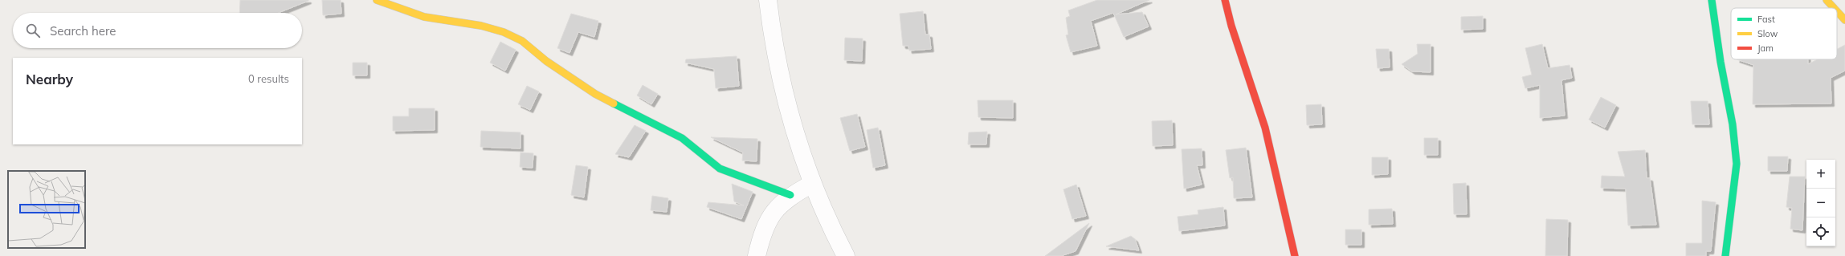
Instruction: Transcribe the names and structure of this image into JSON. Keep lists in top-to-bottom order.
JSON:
{
  "legend": ["Fast", "Slow", "Jam"],
  "page": {
    "search": "Search here",
    "heading": ["Nearby", "0 results"],
    "map_buttons": ["+", "−"]
  }
}
